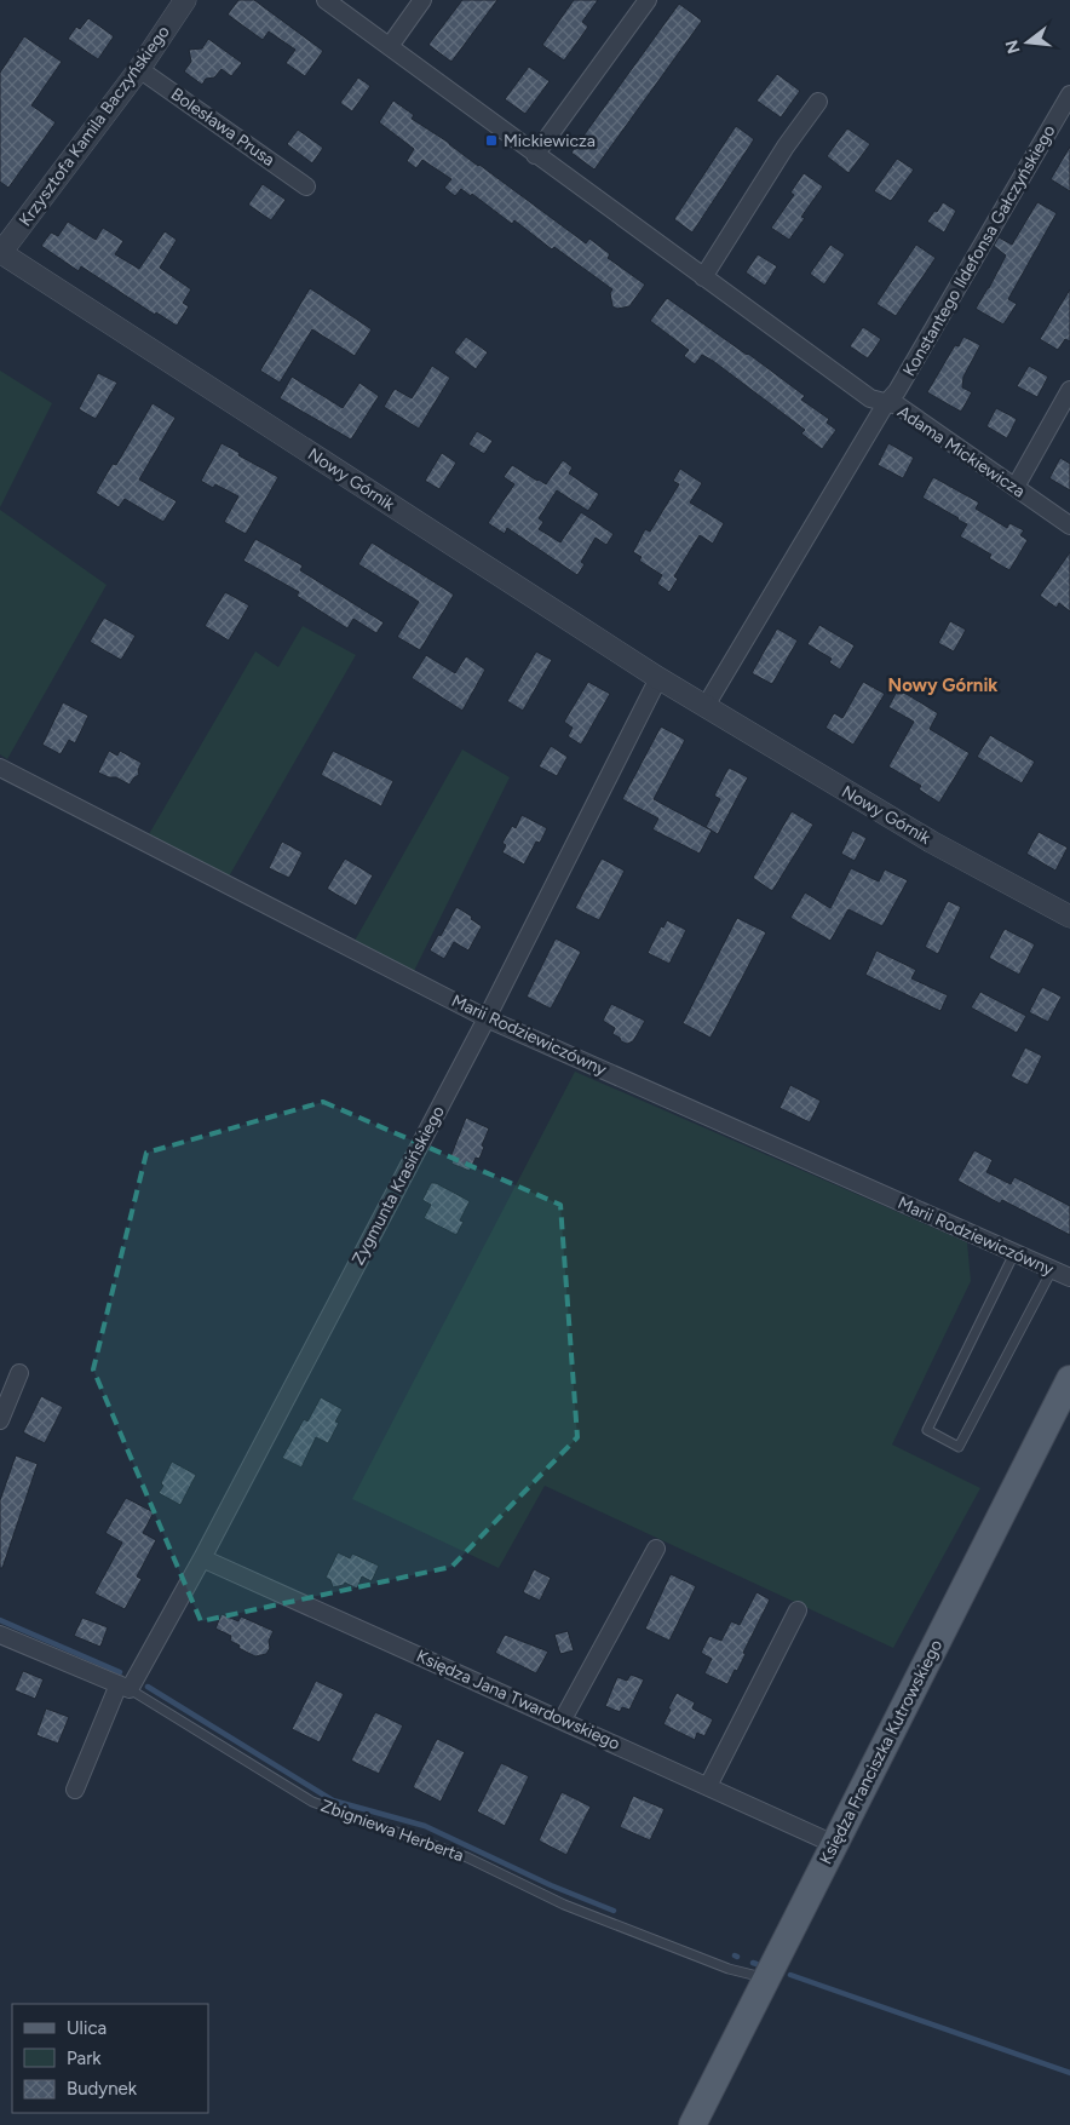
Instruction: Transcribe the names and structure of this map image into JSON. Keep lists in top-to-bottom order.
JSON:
{
  "streets": {
    "main road": ["Księdza Franciszka Kutrowskiego"],
    "street": [
      "Krzysztofa Kamila Baczyńskiego",
      "Bolesława Prusa",
      "Konstantego Ildefonsa Gałczyńskiego",
      "Adama Mickiewicza",
      "Nowy Górnik",
      "Marii Rodziewiczówny",
      "Zygmunta Krasińskiego",
      "Księdza Jana Twardowskiego",
      "Zbigniewa Herberta"
    ]
  },
  "crossings": [
    ["Krzysztofa Kamila Baczyńskiego", "Bolesława Prusa"],
    ["Krzysztofa Kamila Baczyńskiego", "Nowy Górnik"],
    ["Konstantego Ildefonsa Gałczyńskiego", "Adama Mickiewicza"],
    ["Nowy Górnik", "Zygmunta Krasińskiego"],
    ["Marii Rodziewiczówny", "Zygmunta Krasińskiego"],
    ["Zygmunta Krasińskiego", "Księdza Jana Twardowskiego"],
    ["Zygmunta Krasińskiego", "Zbigniewa Herberta"],
    ["Księdza Jana Twardowskiego", "Księdza Franciszka Kutrowskiego"],
    ["Księdza Franciszka Kutrowskiego", "Zbigniewa Herberta"]
  ],
  "districts": ["Nowy Górnik"],
  "places": {
    "transit": ["Mickiewicza"]
  },
  "legend": ["Ulica", "Park", "Budynek"],
  "north": "left"
}
